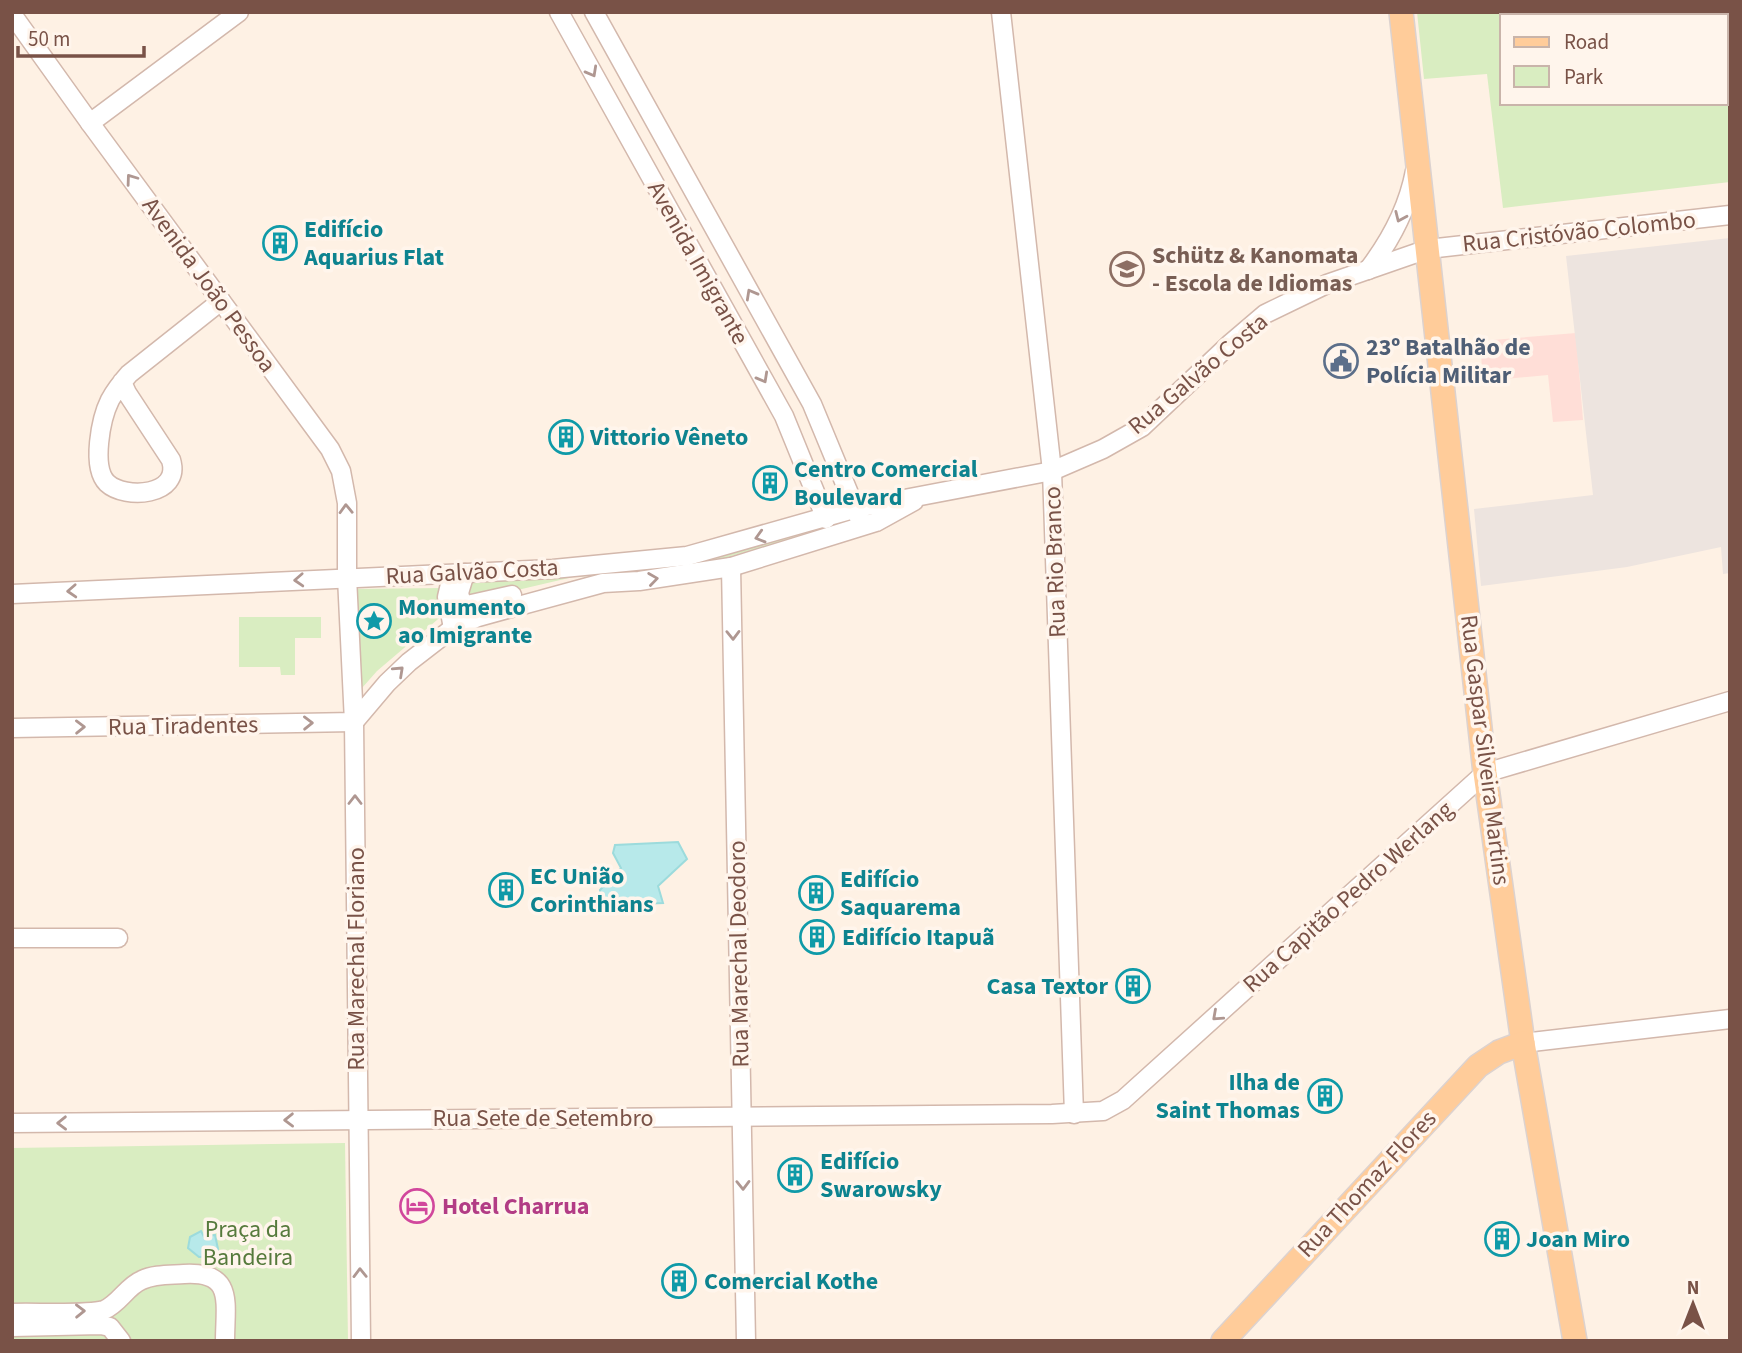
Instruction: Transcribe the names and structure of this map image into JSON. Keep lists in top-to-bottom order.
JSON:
{
  "streets": {
    "main road": ["Rua Gaspar Silveira Martins", "Rua Thomaz Flores"],
    "street": [
      "Rua Cristóvão Colombo",
      "Avenida Imigrante",
      "Avenida João Pessoa",
      "Rua Galvão Costa",
      "Rua Rio Branco",
      "Rua Tiradentes",
      "Rua Capitão Pedro Werlang",
      "Rua Marechal Deodoro",
      "Rua Marechal Floriano",
      "Rua Sete de Setembro"
    ]
  },
  "crossings": [
    ["Rua Cristóvão Colombo", "Rua Galvão Costa"],
    ["Rua Cristóvão Colombo", "Rua Gaspar Silveira Martins"],
    ["Avenida Imigrante", "Rua Galvão Costa"],
    ["Avenida João Pessoa", "Rua Galvão Costa"],
    ["Avenida João Pessoa", "Rua Marechal Floriano"],
    ["Rua Galvão Costa", "Rua Rio Branco"],
    ["Rua Galvão Costa", "Rua Tiradentes"],
    ["Rua Galvão Costa", "Rua Gaspar Silveira Martins"],
    ["Rua Galvão Costa", "Rua Marechal Deodoro"],
    ["Rua Galvão Costa", "Rua Marechal Floriano"],
    ["Rua Rio Branco", "Rua Capitão Pedro Werlang"],
    ["Rua Rio Branco", "Rua Sete de Setembro"],
    ["Rua Tiradentes", "Rua Marechal Floriano"],
    ["Rua Gaspar Silveira Martins", "Rua Capitão Pedro Werlang"],
    ["Rua Gaspar Silveira Martins", "Rua Thomaz Flores"],
    ["Rua Capitão Pedro Werlang", "Rua Sete de Setembro"],
    ["Rua Marechal Deodoro", "Rua Sete de Setembro"],
    ["Rua Marechal Floriano", "Rua Sete de Setembro"]
  ],
  "one_way": [
    "Avenida João Pessoa",
    "Rua Tiradentes",
    "Rua Capitão Pedro Werlang",
    "Rua Marechal Deodoro",
    "Rua Marechal Floriano"
  ],
  "parks": ["Praça da Bandeira"],
  "places": {
    "building": [
      "Edifício Aquarius Flat",
      "Vittorio Vêneto",
      "Centro Comercial Boulevard",
      "EC União Corinthians",
      "Edifício Saquarema",
      "Edifício Itapuã",
      "Casa Textor",
      "Ilha de Saint Thomas",
      "Edifício Swarowsky",
      "Joan Miro",
      "Comercial Kothe"
    ],
    "school or university": ["Schütz & Kanomata - Escola de Idiomas"],
    "public building": ["23º Batalhão de Polícia Militar"],
    "place": ["Monumento ao Imigrante"],
    "hotel": ["Hotel Charrua"]
  },
  "legend": ["Road", "Park"],
  "scale_bar": "50 m",
  "north": "top"
}
